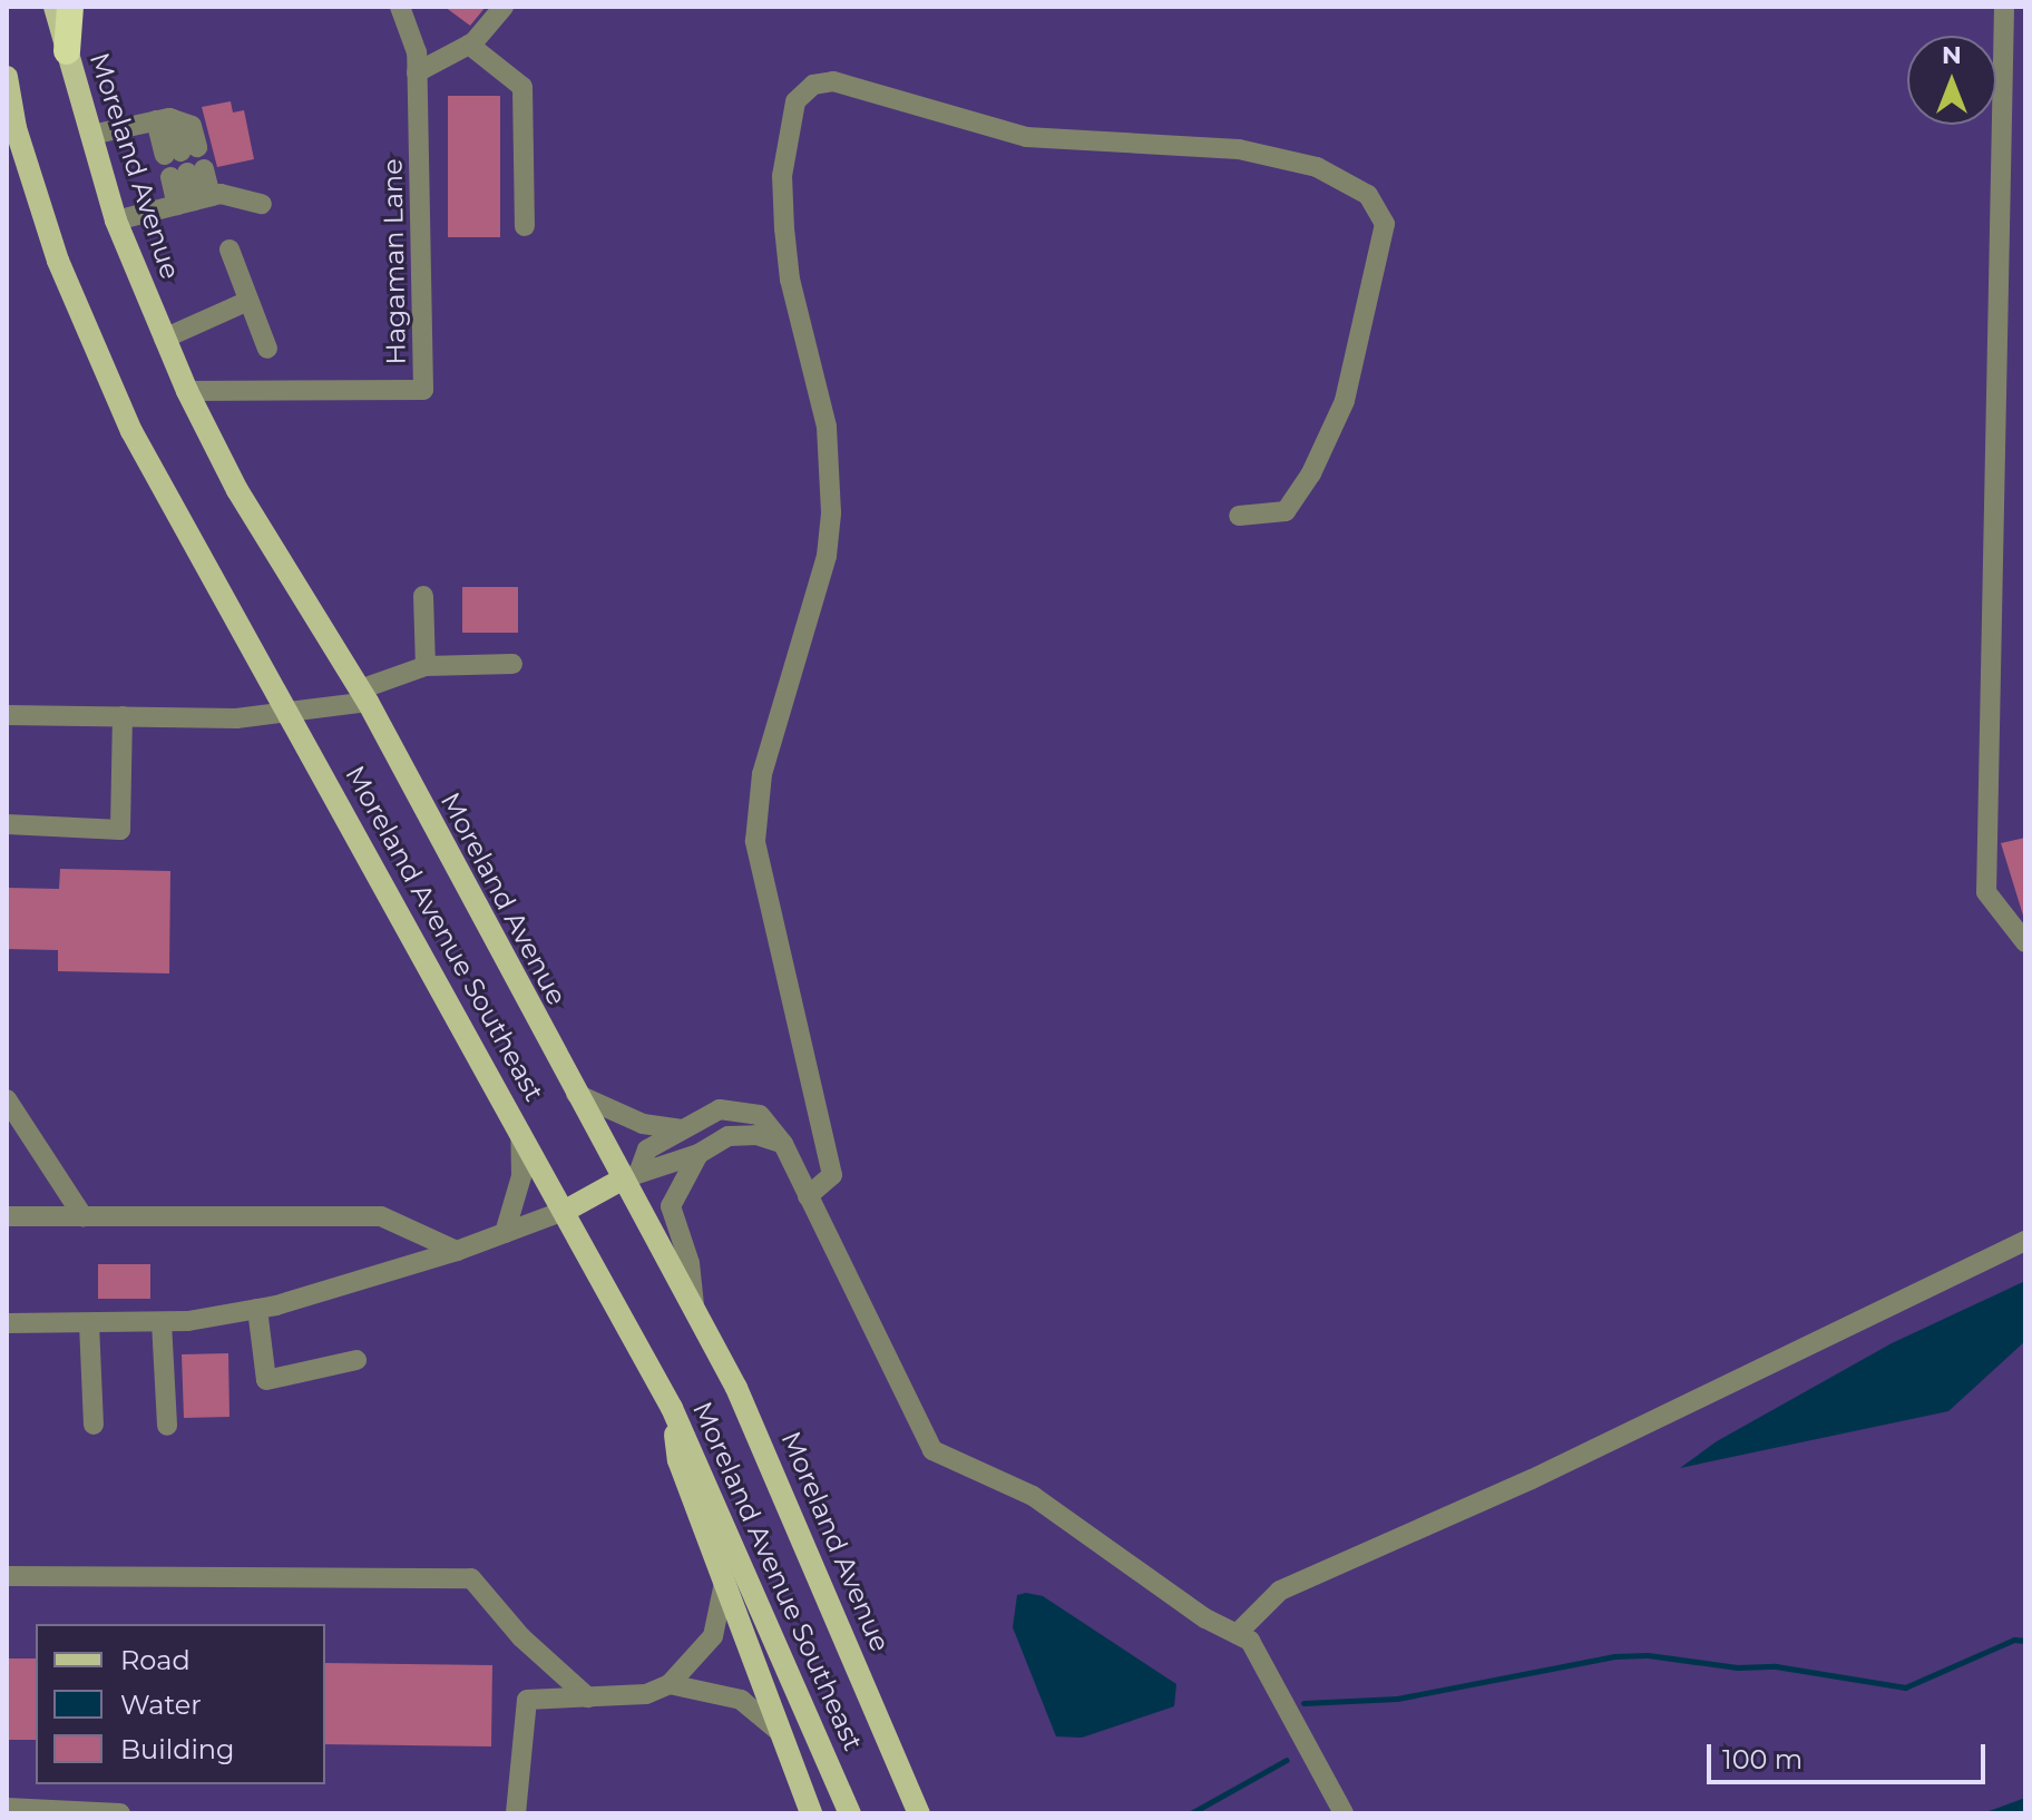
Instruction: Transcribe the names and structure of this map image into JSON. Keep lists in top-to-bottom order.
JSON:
{
  "streets": {
    "main road": ["Moreland Avenue", "Moreland Avenue Southeast"],
    "street": ["Hagaman Lane"]
  },
  "crossings": [
    ["Moreland Avenue", "Hagaman Lane"]
  ],
  "legend": ["Road", "Water", "Building"],
  "scale_bar": "100 m",
  "north": "top"
}
